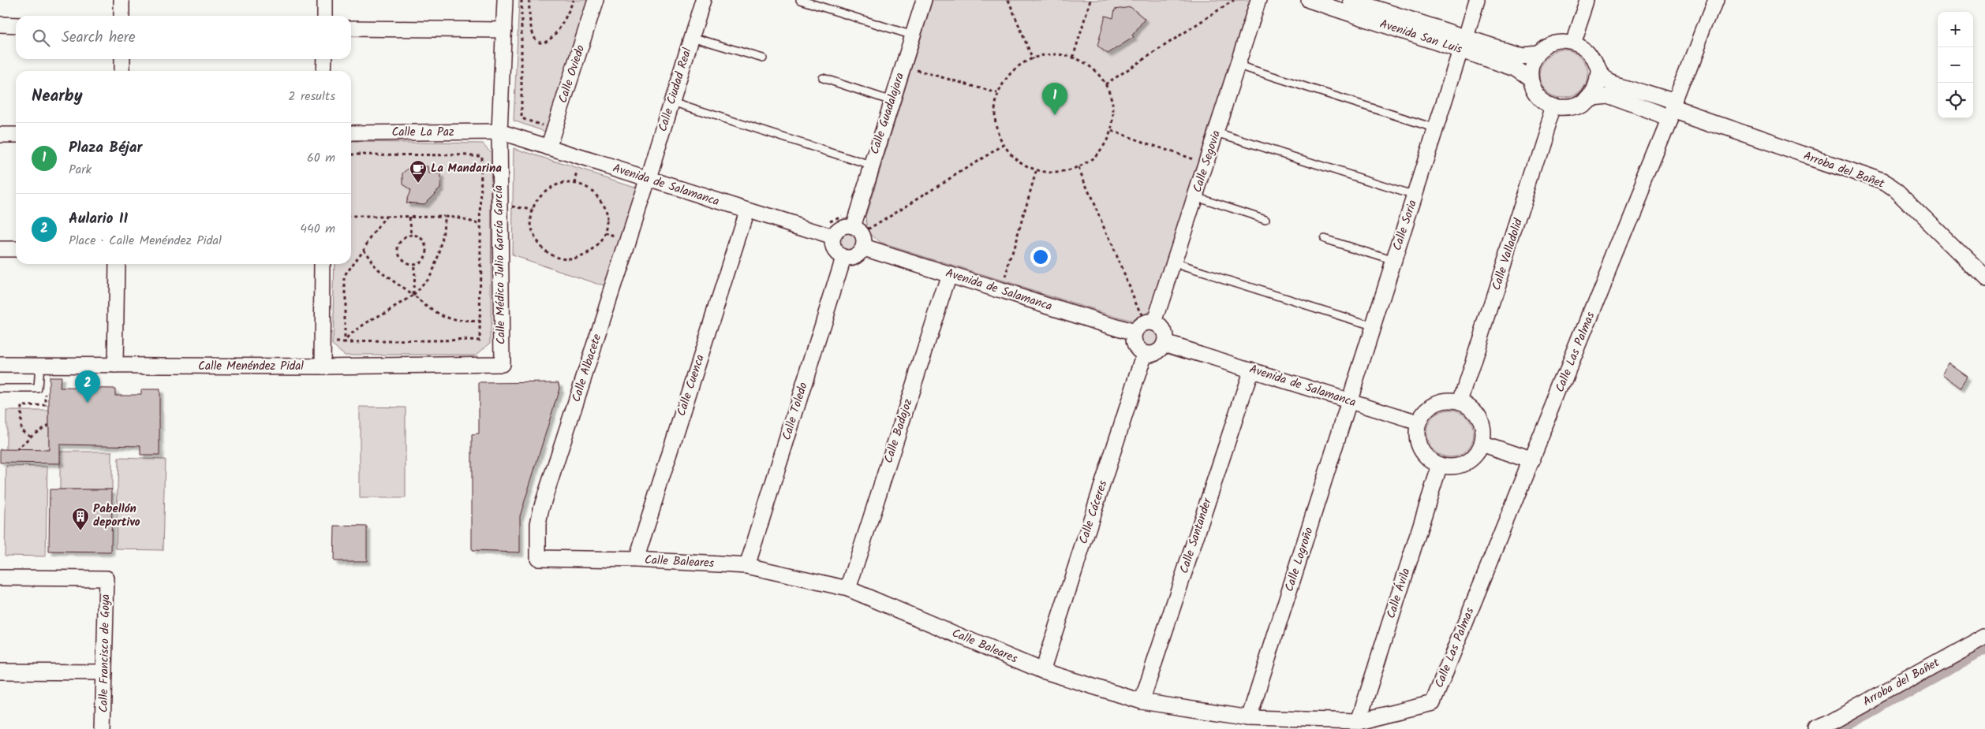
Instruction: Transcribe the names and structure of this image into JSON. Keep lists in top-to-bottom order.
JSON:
{
  "streets": {
    "street": [
      "Avenida San Luis",
      "Calle Oviedo",
      "Calle Ciudad Real",
      "Calle Guadalajara",
      "Calle La Paz",
      "Calle Segovia",
      "Arroba del Bañet",
      "Avenida de Salamanca",
      "Calle Soria",
      "Calle Valladolid",
      "Calle Médico Julio García García",
      "Calle Las Palmas",
      "Calle Menéndez Pidal",
      "Calle Albacete",
      "Calle Cuenca",
      "Calle Toledo",
      "Calle Badajoz",
      "Calle Cáceres",
      "Calle Santander",
      "Calle Logroño",
      "Calle Baleares",
      "Calle Ávila",
      "Calle Francisco de Goya"
    ]
  },
  "crossings": [
    ["Avenida San Luis", "Calle Soria"],
    ["Avenida San Luis", "Calle Valladolid"],
    ["Calle Oviedo", "Avenida de Salamanca"],
    ["Calle Ciudad Real", "Avenida de Salamanca"],
    ["Calle Ciudad Real", "Calle Albacete"],
    ["Calle Guadalajara", "Avenida de Salamanca"],
    ["Calle Guadalajara", "Calle Toledo"],
    ["Calle La Paz", "Avenida de Salamanca"],
    ["Calle La Paz", "Calle Médico Julio García García"],
    ["Calle Segovia", "Avenida de Salamanca"],
    ["Calle Segovia", "Calle Cáceres"],
    ["Arroba del Bañet", "Calle Las Palmas"],
    ["Avenida de Salamanca", "Calle Soria"],
    ["Avenida de Salamanca", "Calle Valladolid"],
    ["Avenida de Salamanca", "Calle Médico Julio García García"],
    ["Avenida de Salamanca", "Calle Albacete"],
    ["Avenida de Salamanca", "Calle Cuenca"],
    ["Avenida de Salamanca", "Calle Toledo"],
    ["Avenida de Salamanca", "Calle Badajoz"],
    ["Avenida de Salamanca", "Calle Cáceres"],
    ["Avenida de Salamanca", "Calle Santander"],
    ["Avenida de Salamanca", "Calle Logroño"],
    ["Avenida de Salamanca", "Calle Ávila"],
    ["Calle Soria", "Calle Logroño"],
    ["Calle Valladolid", "Calle Ávila"],
    ["Calle Médico Julio García García", "Calle Menéndez Pidal"],
    ["Calle Las Palmas", "Calle Baleares"],
    ["Calle Albacete", "Calle Baleares"],
    ["Calle Cuenca", "Calle Baleares"],
    ["Calle Toledo", "Calle Baleares"],
    ["Calle Badajoz", "Calle Baleares"],
    ["Calle Cáceres", "Calle Baleares"],
    ["Calle Santander", "Calle Baleares"],
    ["Calle Logroño", "Calle Baleares"],
    ["Calle Baleares", "Calle Ávila"]
  ],
  "places": {
    "cafe": ["La Mandarina"],
    "building": ["Pabellón deportivo"]
  },
  "page": {
    "map_buttons": ["+", "−"],
    "search": "Search here",
    "heading": ["Nearby", "2 results"],
    "pins": ["1", "2"],
    "list": [
      {
        "mark": "1",
        "name": "Plaza Béjar",
        "note": "Park",
        "value": "60 m"
      },
      {
        "mark": "2",
        "name": "Aulario II",
        "note": "Place · Calle Menéndez Pidal",
        "value": "440 m"
      }
    ]
  }
}
